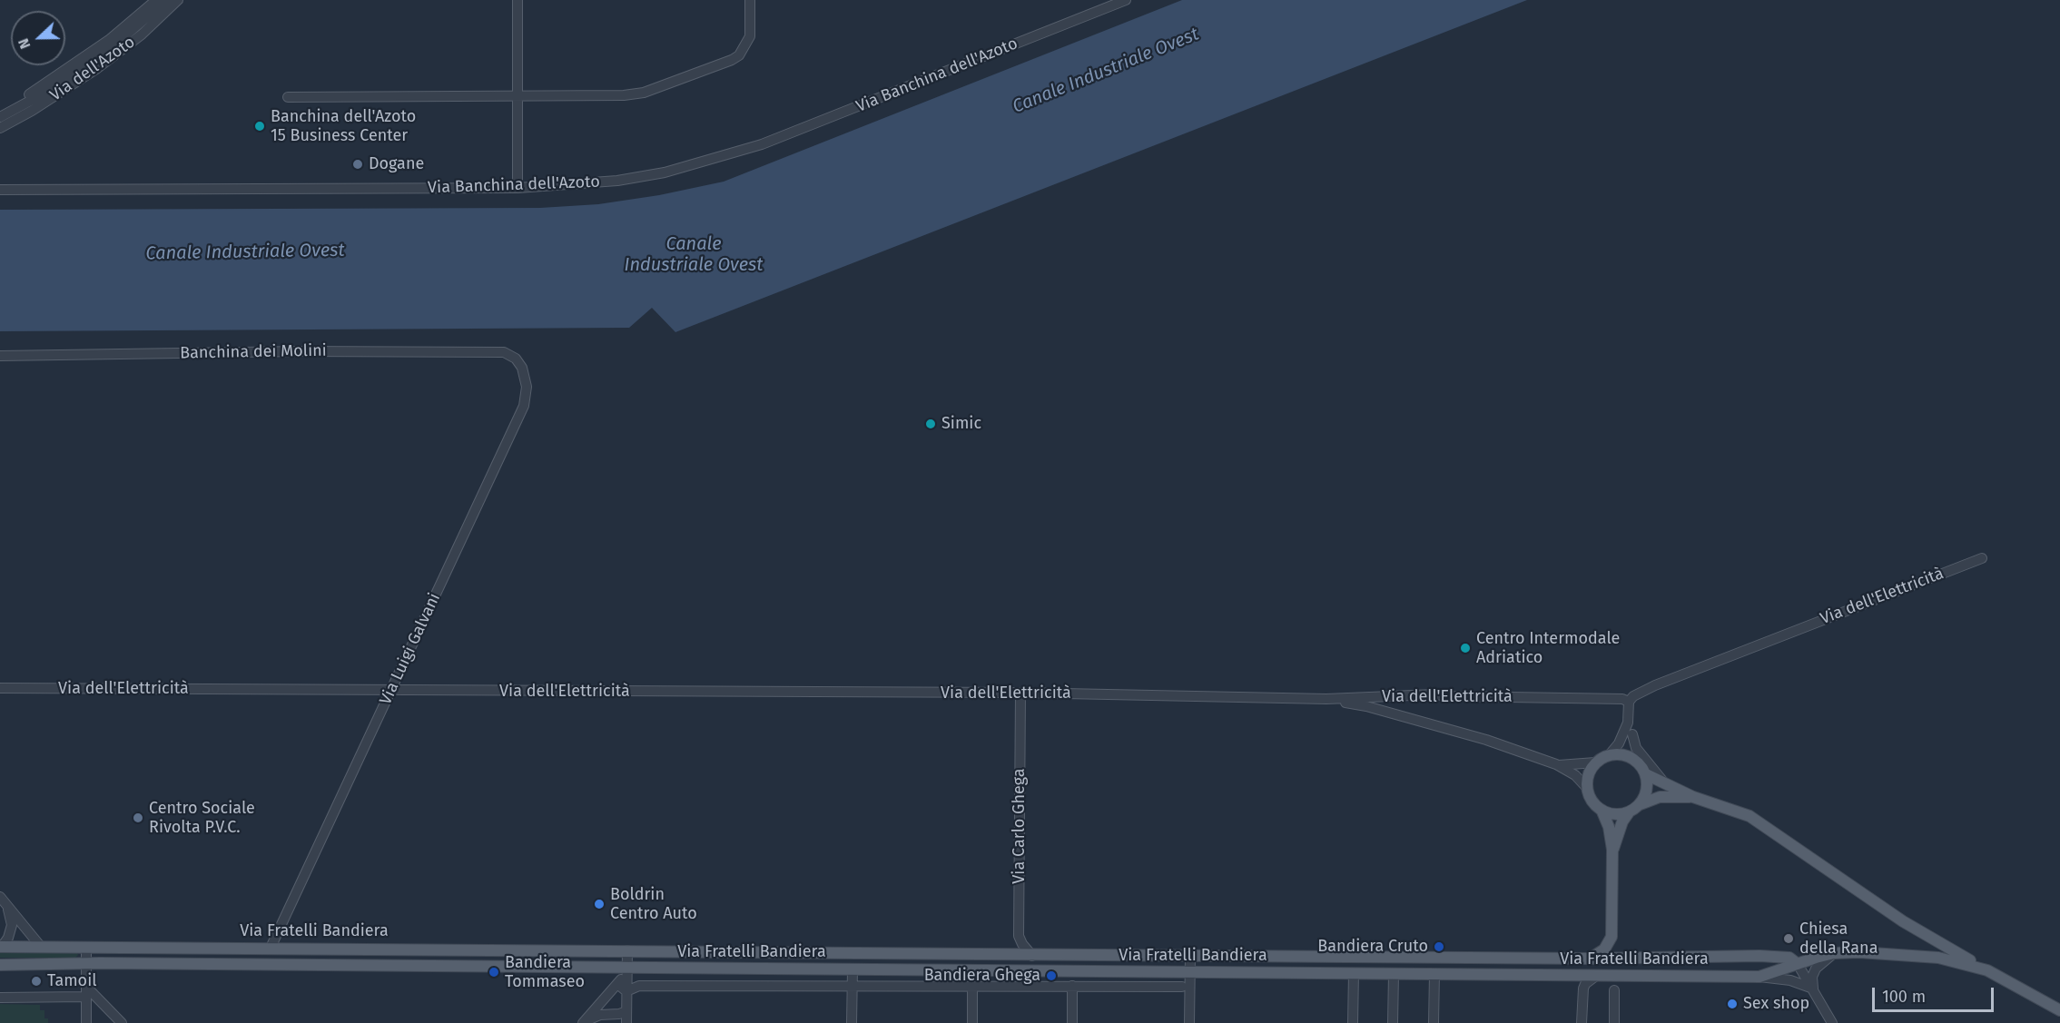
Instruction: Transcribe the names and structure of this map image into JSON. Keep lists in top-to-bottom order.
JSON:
{
  "streets": {
    "main road": ["Via Fratelli Bandiera"],
    "street": [
      "Via dell'Azoto",
      "Via Banchina dell'Azoto",
      "Banchina dei Molini",
      "Via dell'Elettricità",
      "Via Luigi Galvani",
      "Via Carlo Ghega"
    ]
  },
  "crossings": [
    ["Banchina dei Molini", "Via Luigi Galvani"],
    ["Via dell'Elettricità", "Via Luigi Galvani"],
    ["Via dell'Elettricità", "Via Carlo Ghega"],
    ["Via Luigi Galvani", "Via Fratelli Bandiera"],
    ["Via Carlo Ghega", "Via Fratelli Bandiera"]
  ],
  "water": ["Canale Industriale Ovest"],
  "places": [
    "Banchina dell'Azoto 15 Business Center",
    "Dogane",
    "Simic",
    "Centro Intermodale Adriatico",
    "Centro Sociale Rivolta P.V.C.",
    "Boldrin Centro Auto",
    "Chiesa della Rana",
    "Bandiera Cruto",
    "Bandiera Tommaseo",
    "Bandiera Ghega",
    "Tamoil",
    "Sex shop"
  ],
  "scale_bar": "100 m",
  "north": "left"
}
